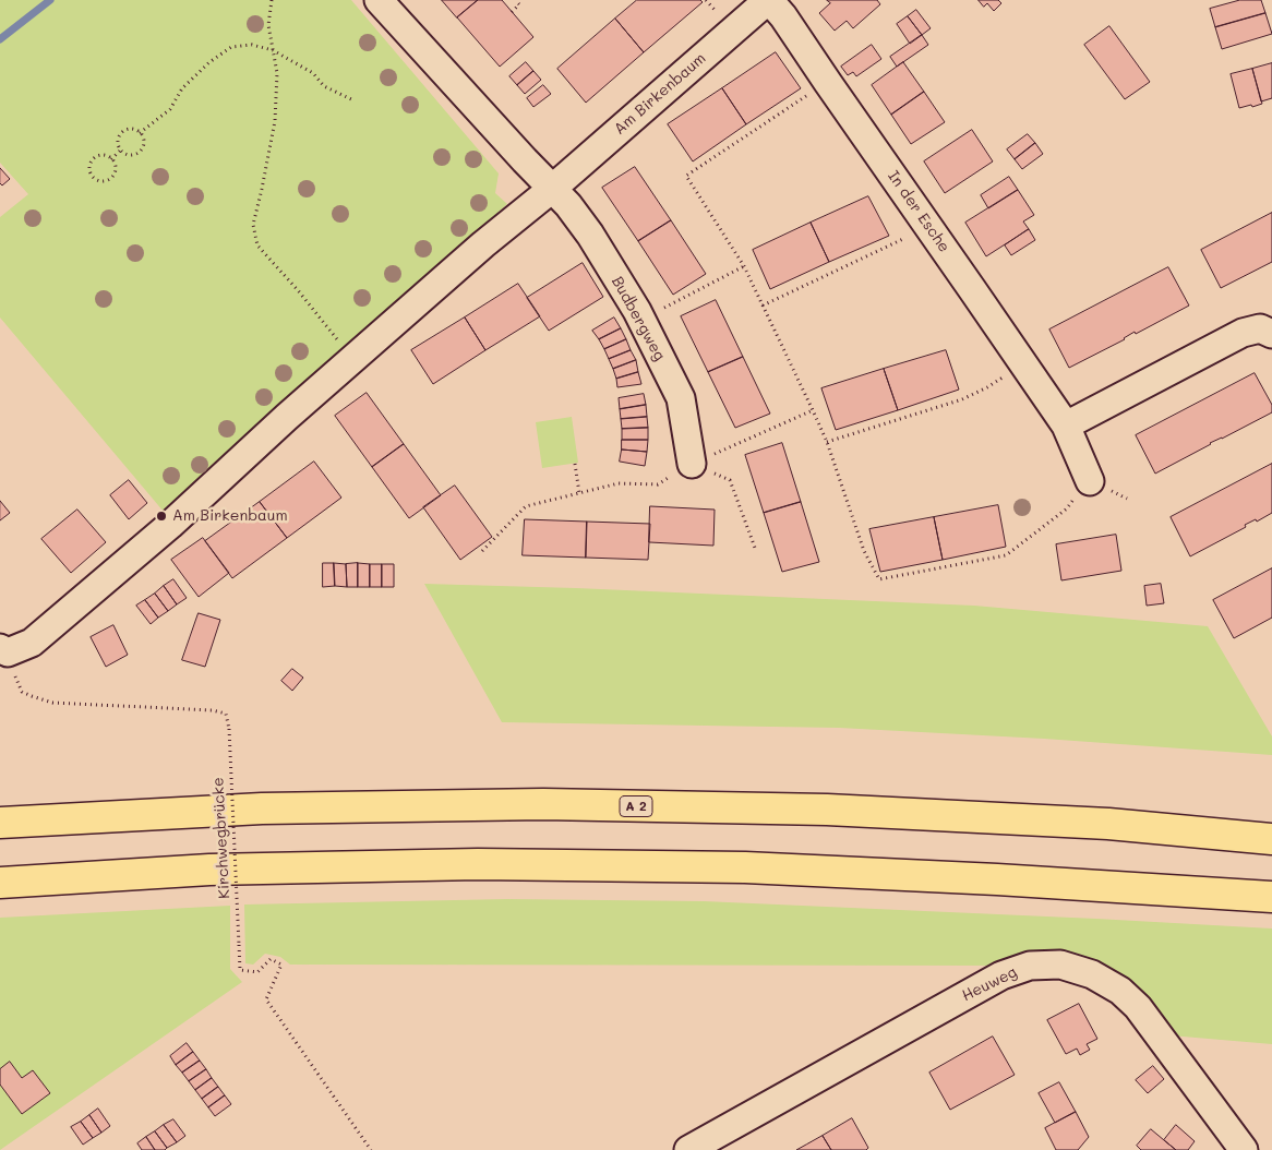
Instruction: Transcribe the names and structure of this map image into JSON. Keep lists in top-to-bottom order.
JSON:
{
  "streets": {
    "highway": ["A 2"],
    "street": [
      "Am Birkenbaum",
      "In der Esche",
      "Budbergweg",
      "Heuweg"
    ],
    "path": ["Kirchwegbrücke"]
  },
  "crossings": [
    ["Am Birkenbaum", "In der Esche"],
    ["Am Birkenbaum", "Budbergweg"],
    ["Am Birkenbaum", "Kirchwegbrücke"]
  ],
  "places": ["Am Birkenbaum"]
}
